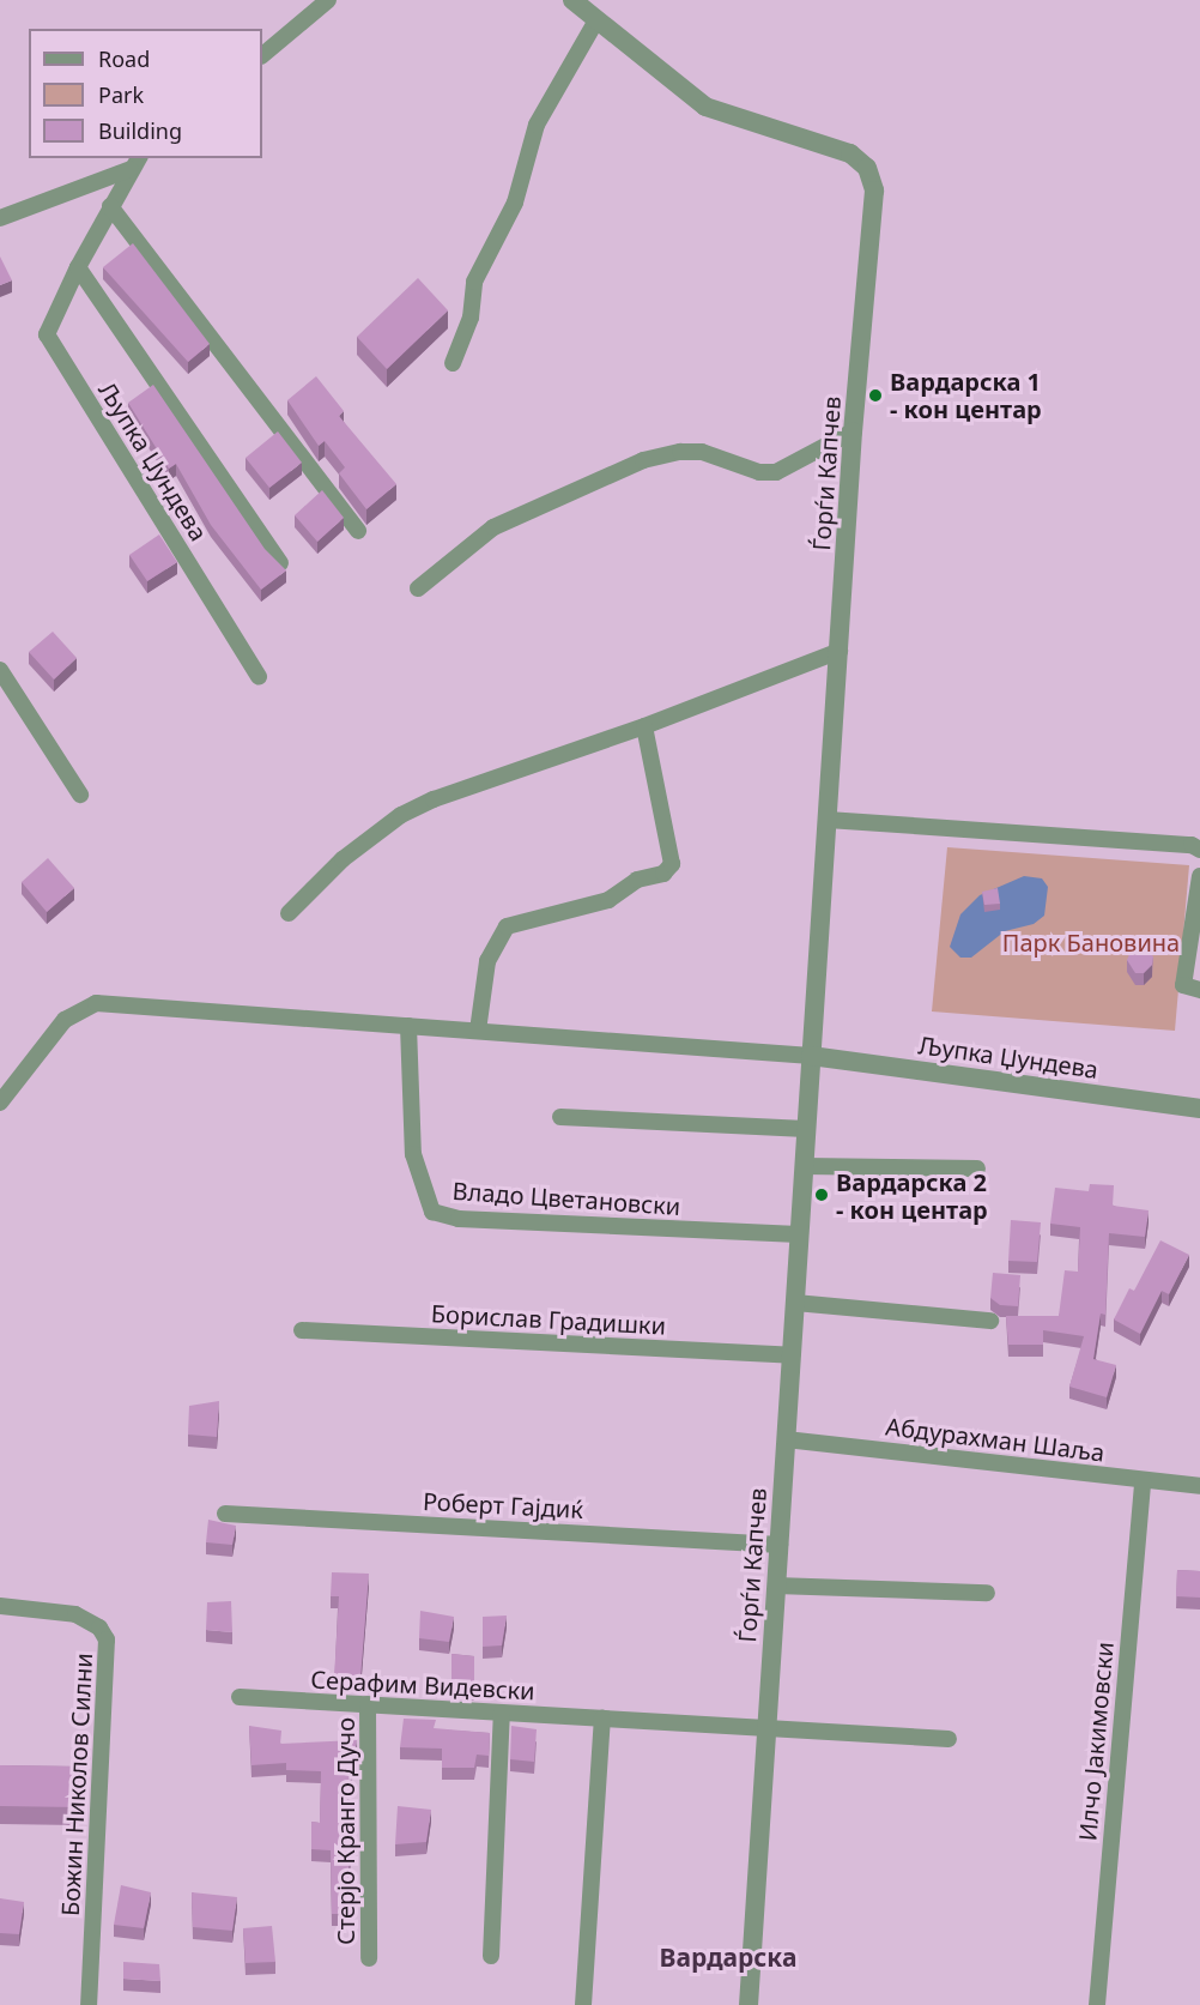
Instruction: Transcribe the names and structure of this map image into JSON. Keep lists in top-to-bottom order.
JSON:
{
  "streets": {
    "street": [
      "Љупка Џундева",
      "Ѓорѓи Капчев",
      "Владо Цветановски",
      "Борислав Градишки",
      "Абдурахман Шаља",
      "Роберт Гајдиќ",
      "Серафим Видевски",
      "Илчо Јакимовски",
      "Божин Николов Силни",
      "Стерјо Кранго Дучо"
    ]
  },
  "crossings": [
    ["Љупка Џундева", "Ѓорѓи Капчев"],
    ["Ѓорѓи Капчев", "Владо Цветановски"],
    ["Ѓорѓи Капчев", "Борислав Градишки"],
    ["Ѓорѓи Капчев", "Абдурахман Шаља"],
    ["Ѓорѓи Капчев", "Роберт Гајдиќ"],
    ["Ѓорѓи Капчев", "Серафим Видевски"],
    ["Абдурахман Шаља", "Илчо Јакимовски"],
    ["Серафим Видевски", "Стерјо Кранго Дучо"]
  ],
  "districts": ["Вардарска"],
  "parks": ["Парк Бановина"],
  "places": ["Вардарска 1 - кон центар", "Вардарска 2 - кон центар"],
  "legend": ["Road", "Park", "Building"]
}
